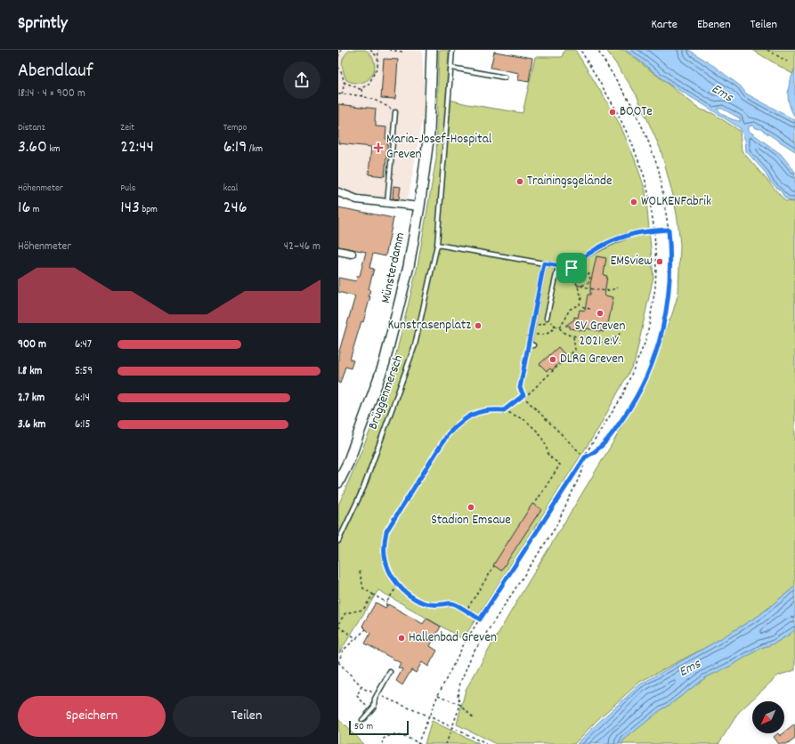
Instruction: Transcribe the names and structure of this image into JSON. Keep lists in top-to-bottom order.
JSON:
{
  "streets": {
    "main road": ["Münsterdamm"],
    "lane": ["Brüggenmersch"]
  },
  "water": ["Ems"],
  "places": {
    "other": [
      "BOOTe",
      "Trainingsgelände",
      "WOLKENFabrik",
      "EMSview",
      "SV Greven 2021 e.V.",
      "Kunstrasenplatz",
      "DLRG Greven",
      "Stadion Emsaue",
      "Hallenbad Greven"
    ],
    "health": ["Maria-Josef-Hospital Greven"]
  },
  "scale_bar": "50 m",
  "north": "bottom left",
  "page": {
    "header": "Sprintly",
    "nav": ["Karte", "Ebenen", "Teilen"],
    "heading": ["Abendlauf", "18:14 · 4 × 900 m"],
    "stats": [
      ["Distanz", "3.60 km"],
      ["Zeit", "22:44"],
      ["Tempo", "6:19 /km"],
      ["Höhenmeter", "16 m"],
      ["Puls", "143 bpm"],
      ["kcal", "246"]
    ],
    "chart": ["Höhenmeter", "42–46 m"],
    "list": [
      {
        "name": "900 m",
        "note": "6:47"
      },
      {
        "name": "1.8 km",
        "note": "5:59"
      },
      {
        "name": "2.7 km",
        "note": "6:14"
      },
      {
        "name": "3.6 km",
        "note": "6:15"
      }
    ],
    "buttons": ["Speichern", "Teilen"],
    "scale": "50 m"
  }
}
